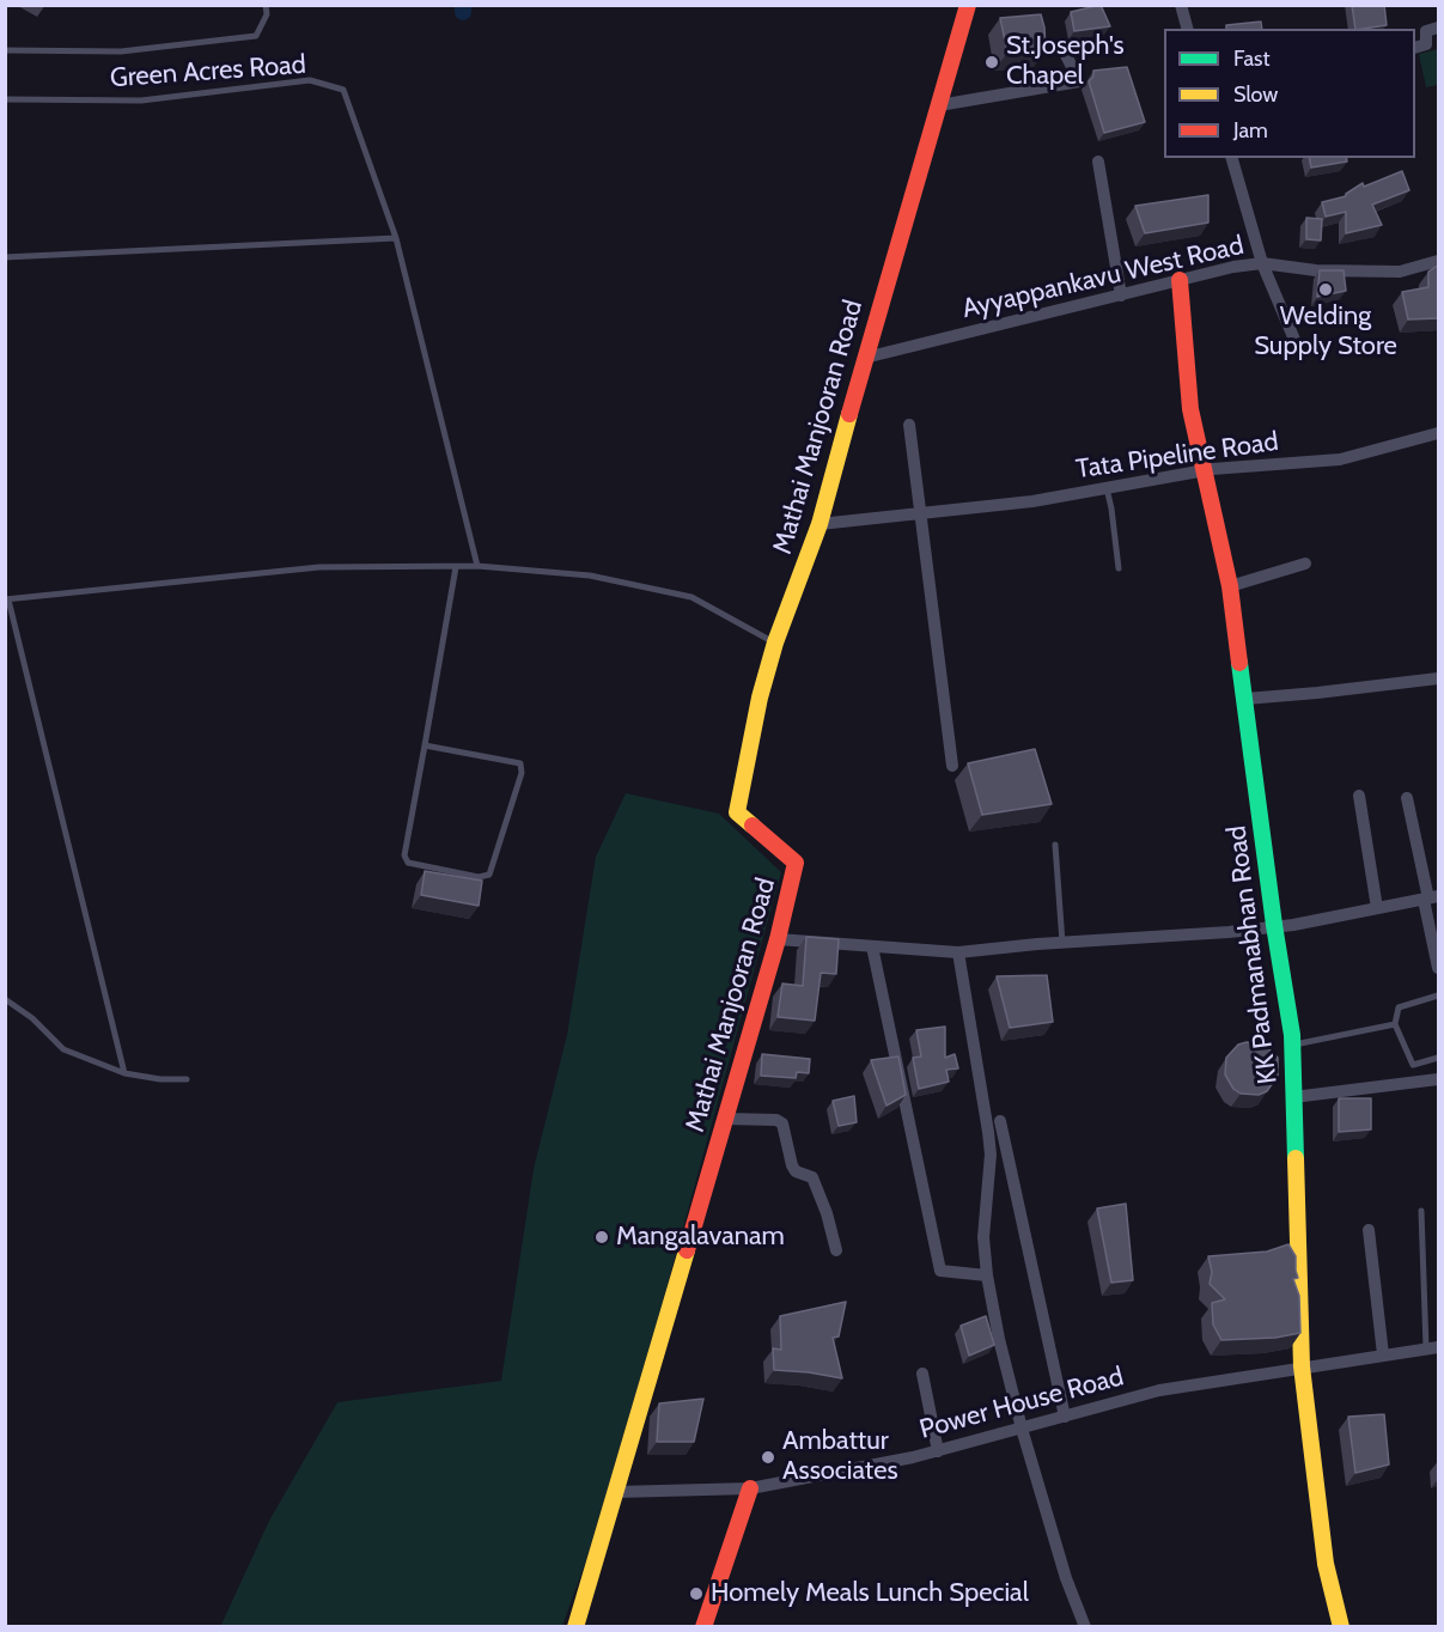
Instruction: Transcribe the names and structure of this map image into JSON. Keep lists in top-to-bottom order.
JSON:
{
  "streets": {
    "street": [
      "Ayyappankavu West Road",
      "Mathai Manjooran Road",
      "Tata Pipeline Road",
      "KK Padmanabhan Road",
      "Power House Road"
    ],
    "lane": ["Green Acres Road"]
  },
  "crossings": [
    ["Ayyappankavu West Road", "Mathai Manjooran Road"],
    ["Ayyappankavu West Road", "KK Padmanabhan Road"],
    ["Mathai Manjooran Road", "Tata Pipeline Road"],
    ["Mathai Manjooran Road", "Power House Road"],
    ["Tata Pipeline Road", "KK Padmanabhan Road"],
    ["KK Padmanabhan Road", "Power House Road"]
  ],
  "places": [
    "St.Joseph's Chapel",
    "Welding Supply Store",
    "Mangalavanam",
    "Ambattur Associates",
    "Homely Meals Lunch Special"
  ],
  "legend": ["Fast", "Slow", "Jam"]
}
